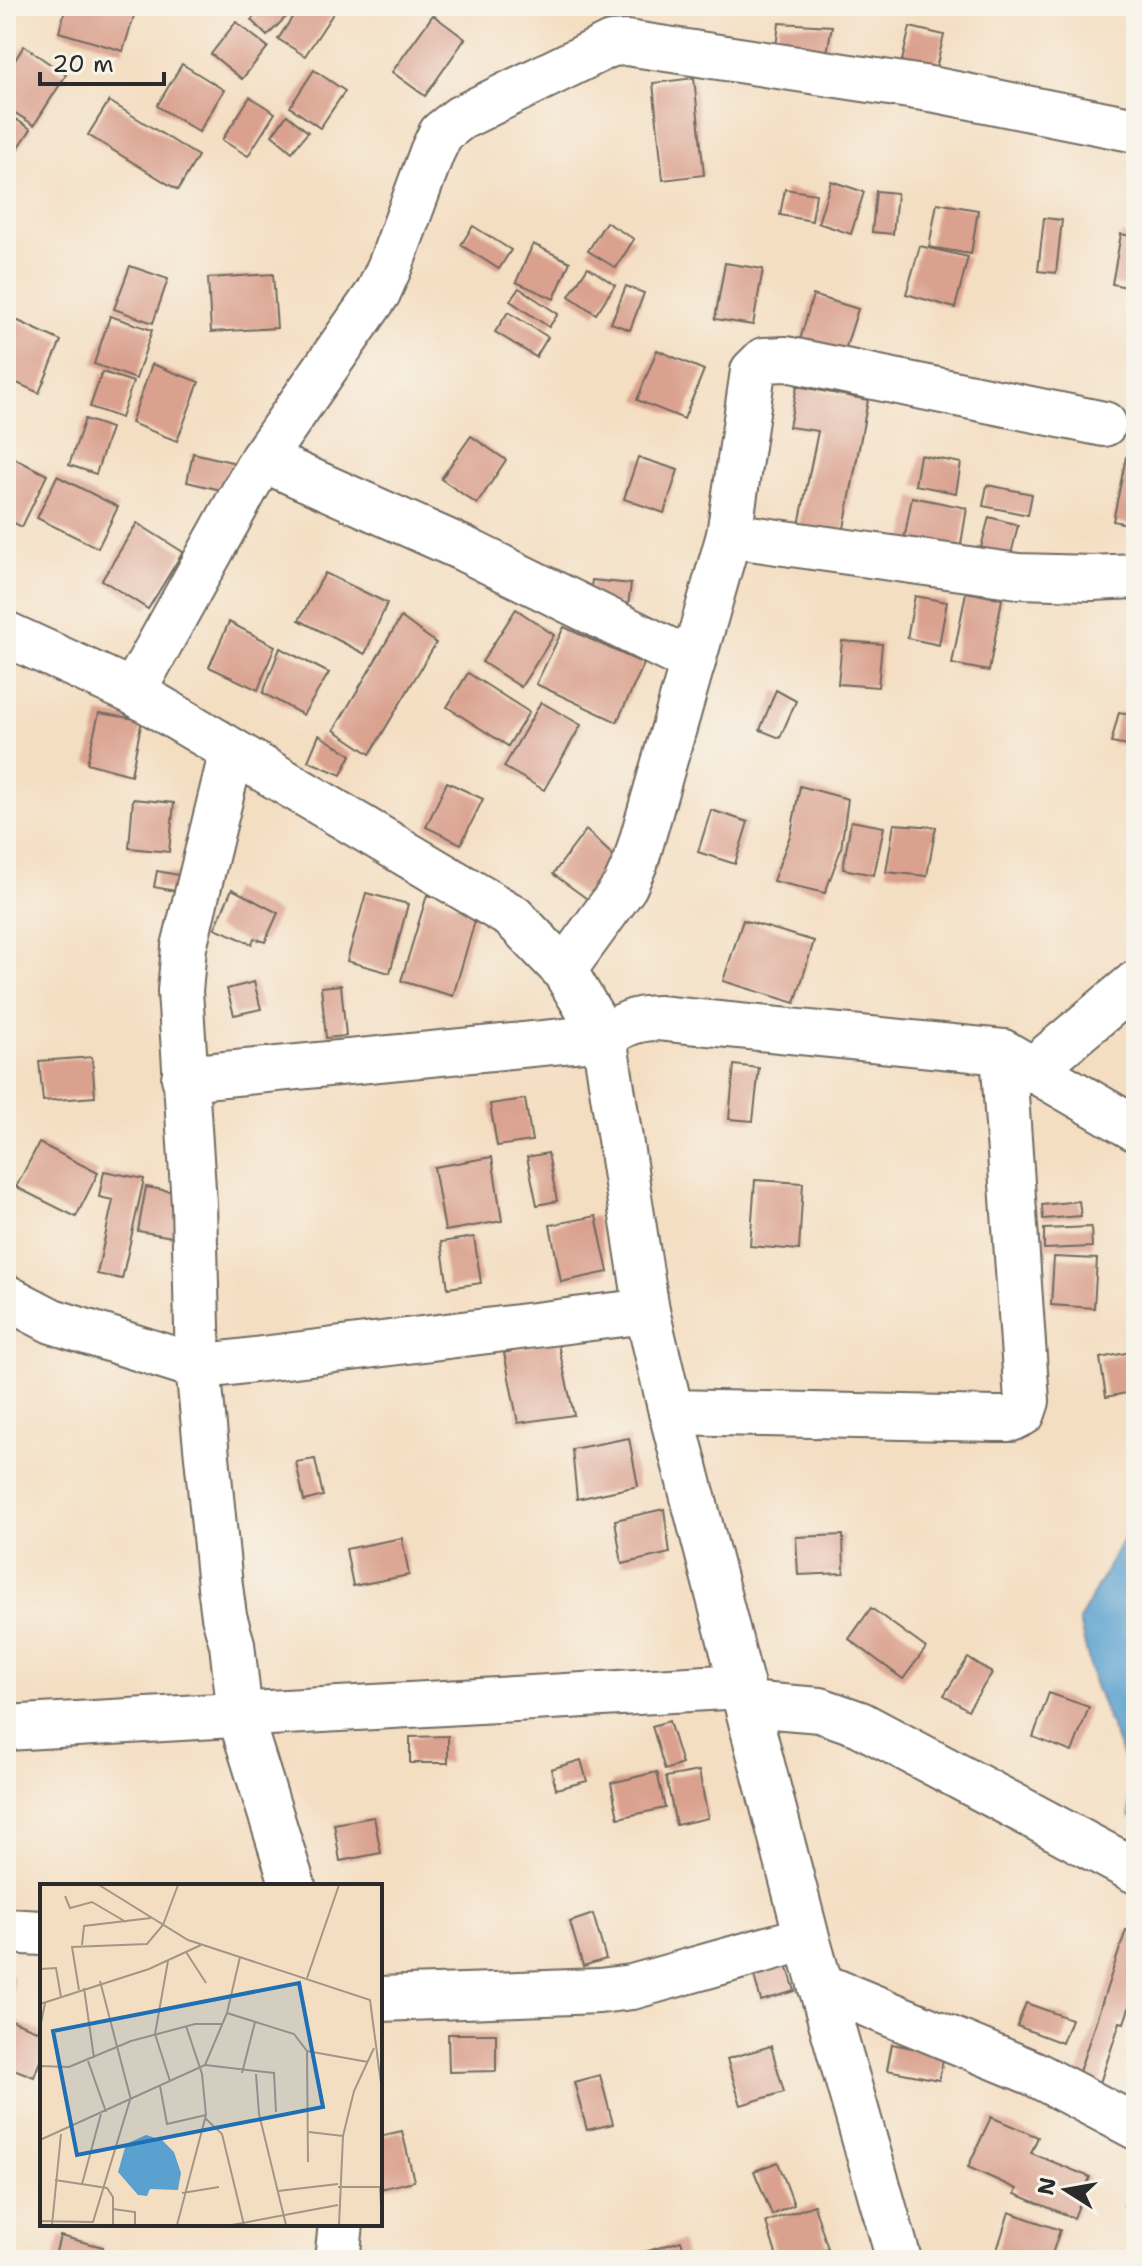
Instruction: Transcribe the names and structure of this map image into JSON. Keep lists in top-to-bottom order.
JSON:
{
  "scale_bar": "20 m",
  "north": "left"
}
